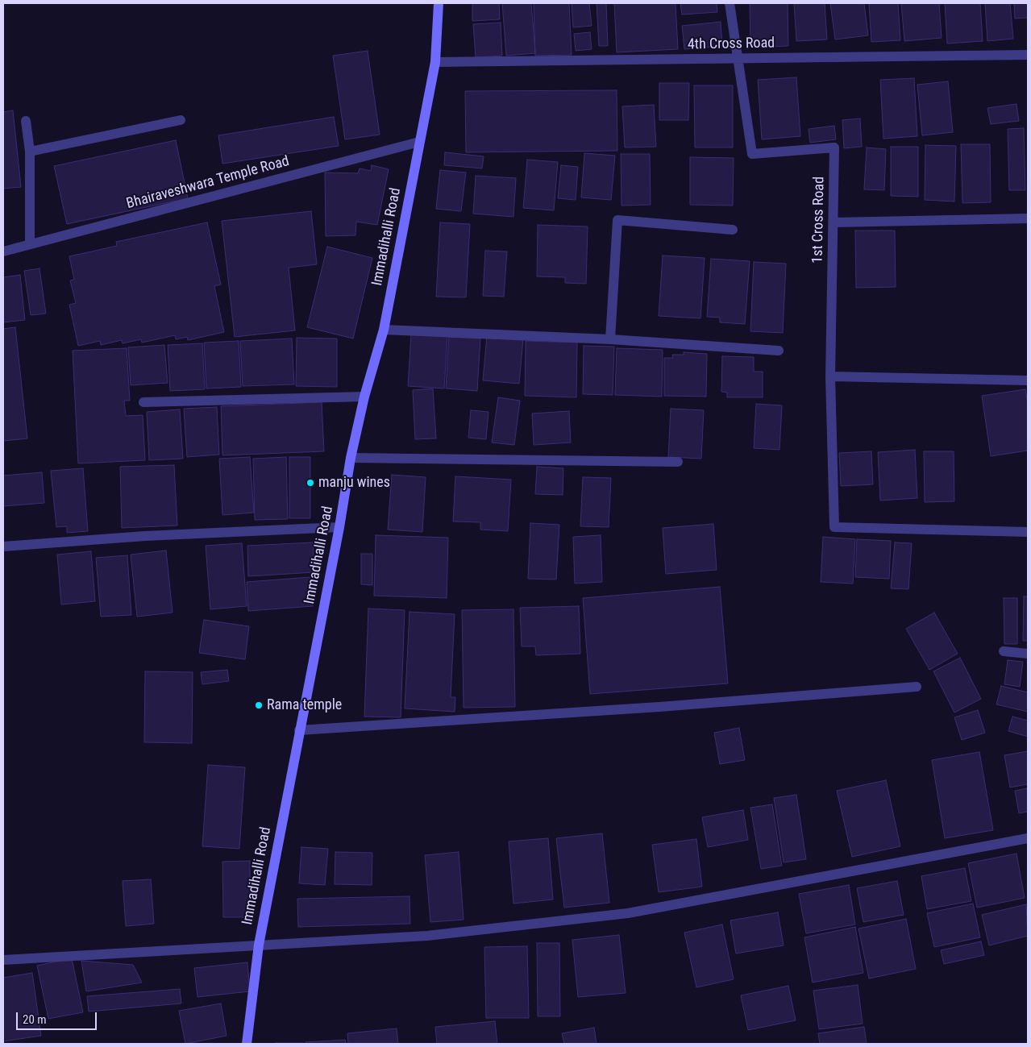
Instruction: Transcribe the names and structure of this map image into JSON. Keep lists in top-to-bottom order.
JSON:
{
  "streets": {
    "street": [
      "4th Cross Road",
      "Bhairaveshwara Temple Road",
      "1st Cross Road",
      "Immadihalli Road"
    ]
  },
  "crossings": [
    ["4th Cross Road", "1st Cross Road"],
    ["4th Cross Road", "Immadihalli Road"],
    ["Bhairaveshwara Temple Road", "Immadihalli Road"]
  ],
  "places": ["manju wines", "Rama temple"],
  "scale_bar": "20 m"
}
